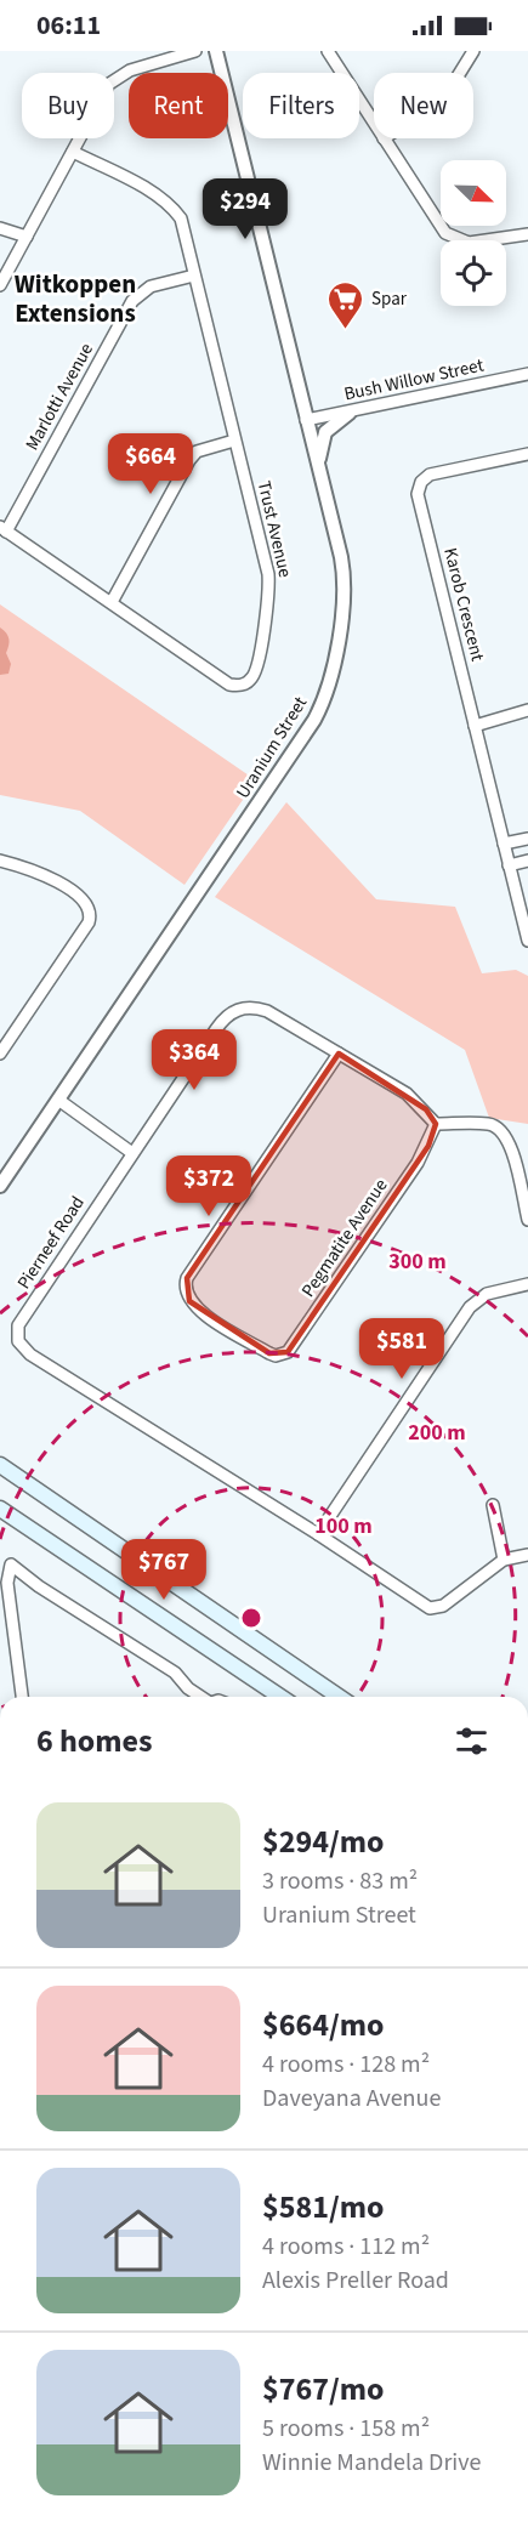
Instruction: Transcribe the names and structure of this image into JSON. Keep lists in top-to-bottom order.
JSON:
{
  "streets": {
    "street": [
      "Bush Willow Street",
      "Marlotti Avenue",
      "Trust Avenue",
      "Karob Crescent",
      "Uranium Street",
      "Pegmatite Avenue",
      "Pierneef Road"
    ]
  },
  "crossings": [
    ["Bush Willow Street", "Uranium Street"],
    ["Marlotti Avenue", "Trust Avenue"],
    ["Pegmatite Avenue", "Pierneef Road"]
  ],
  "districts": ["Witkoppen Extensions"],
  "places": {
    "supermarket": ["Spar"]
  },
  "north": "bottom right",
  "page": {
    "status": "06:11",
    "chip": [
      "Buy",
      "Rent",
      "Filters",
      "New"
    ],
    "price": [
      "$294",
      "$664",
      "$364",
      "$372",
      "$581",
      "$767"
    ],
    "heading": "6 homes",
    "list": [
      {
        "name": "$294/mo",
        "note": "3 rooms · 83 m² · Uranium Street"
      },
      {
        "name": "$664/mo",
        "note": "4 rooms · 128 m² · Daveyana Avenue"
      },
      {
        "name": "$581/mo",
        "note": "4 rooms · 112 m² · Alexis Preller Road"
      },
      {
        "name": "$767/mo",
        "note": "5 rooms · 158 m² · Winnie Mandela Drive"
      }
    ]
  },
  "rings": ["300 m", "200 m", "100 m"]
}
